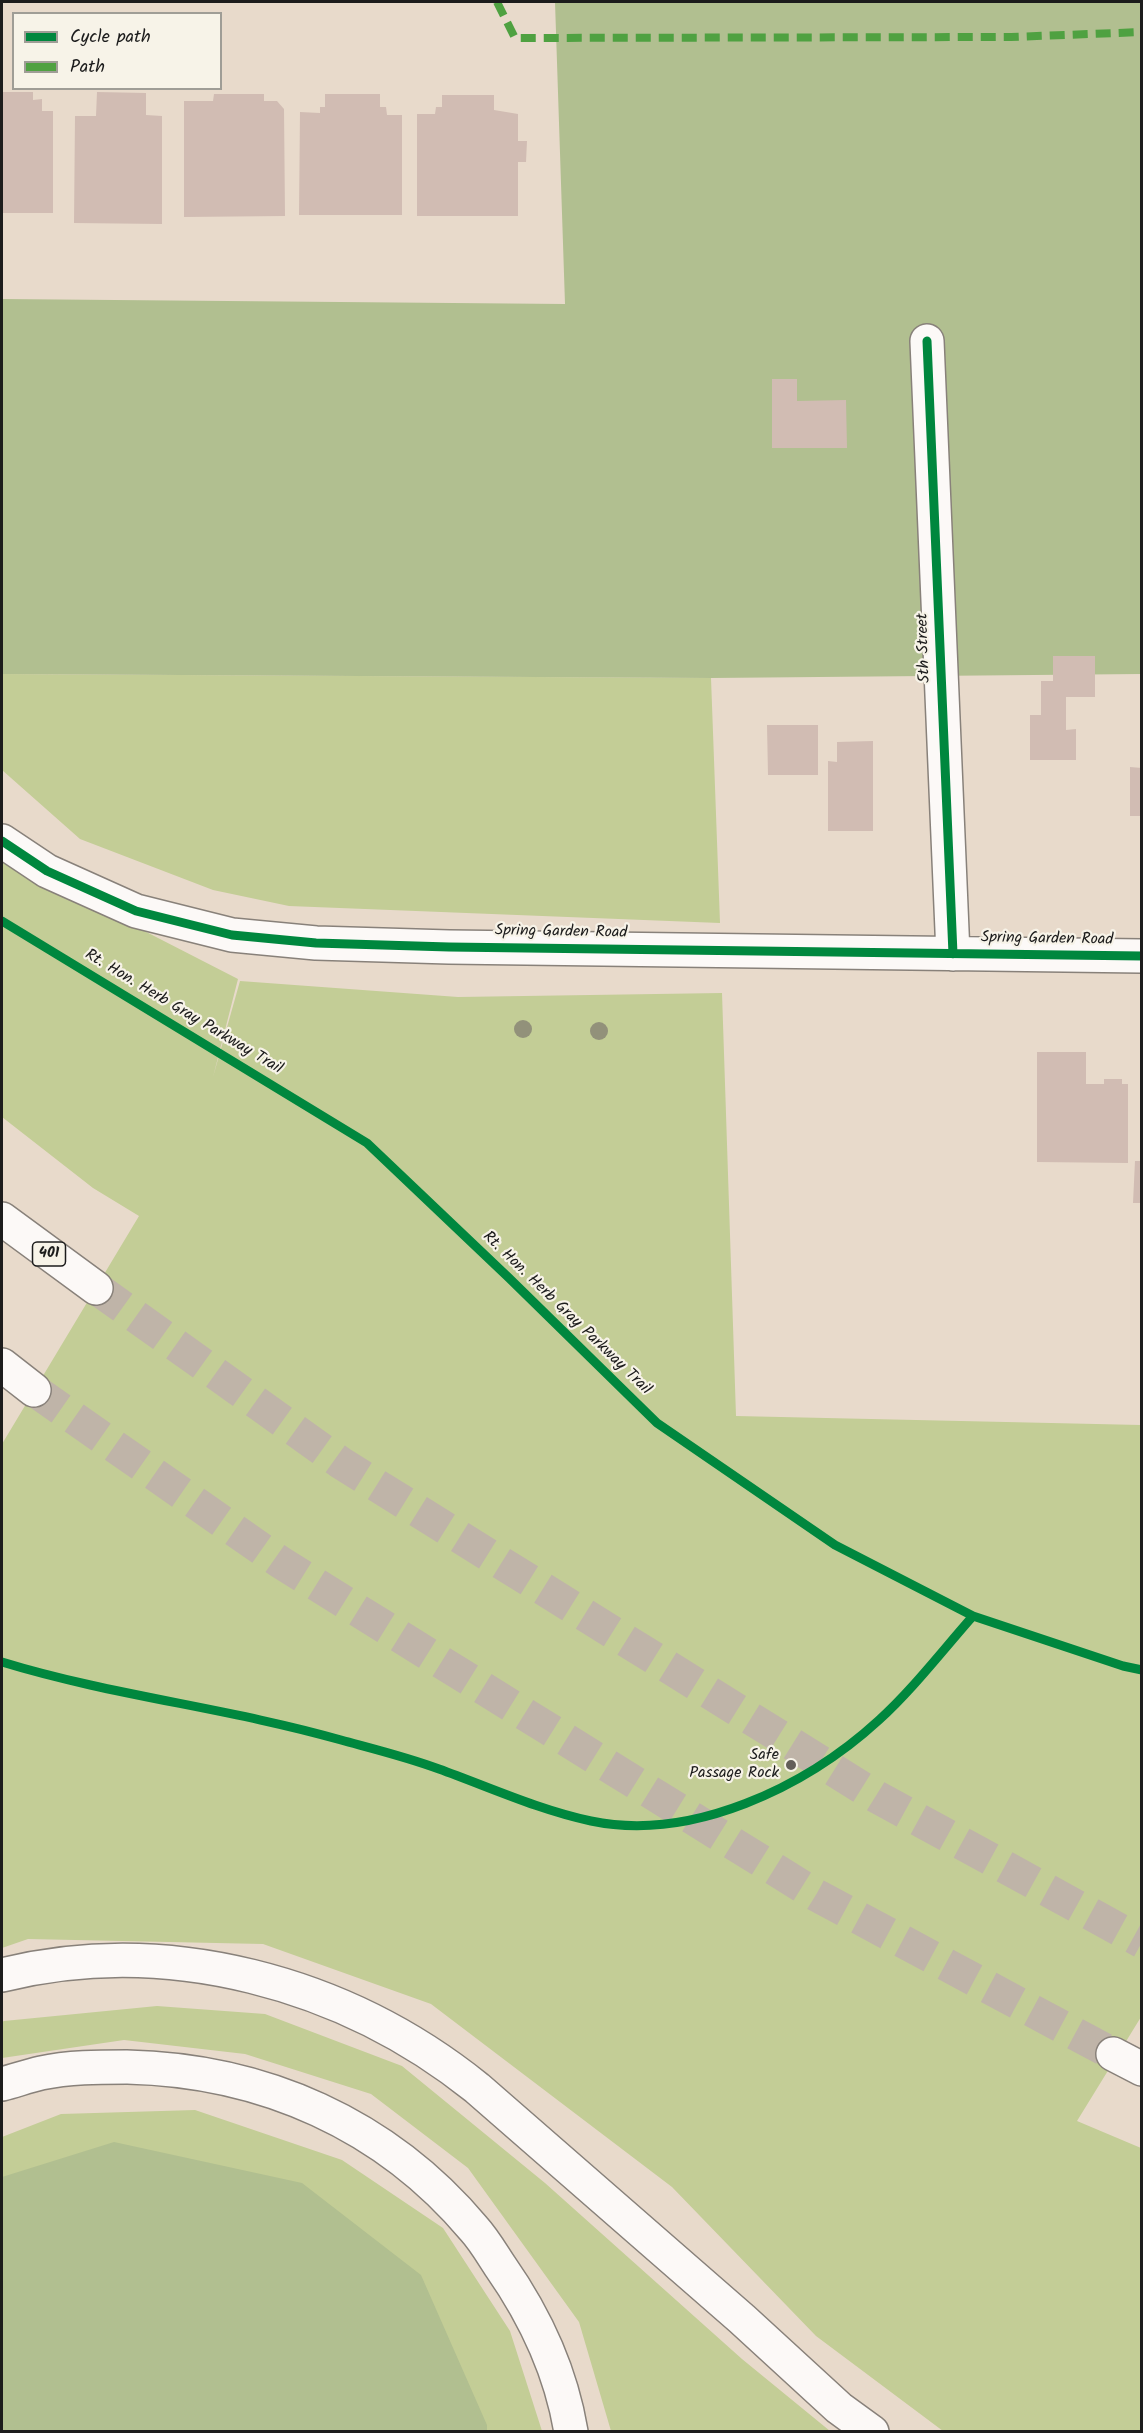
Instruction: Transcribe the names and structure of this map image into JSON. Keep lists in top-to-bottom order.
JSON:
{
  "streets": {
    "main road": ["5th Street", "Spring Garden Road", "401"],
    "cycle path": ["Rt. Hon. Herb Gray Parkway Trail"]
  },
  "crossings": [
    ["5th Street", "Spring Garden Road"]
  ],
  "places": ["Safe Passage Rock"],
  "legend": ["Cycle path", "Path"]
}
